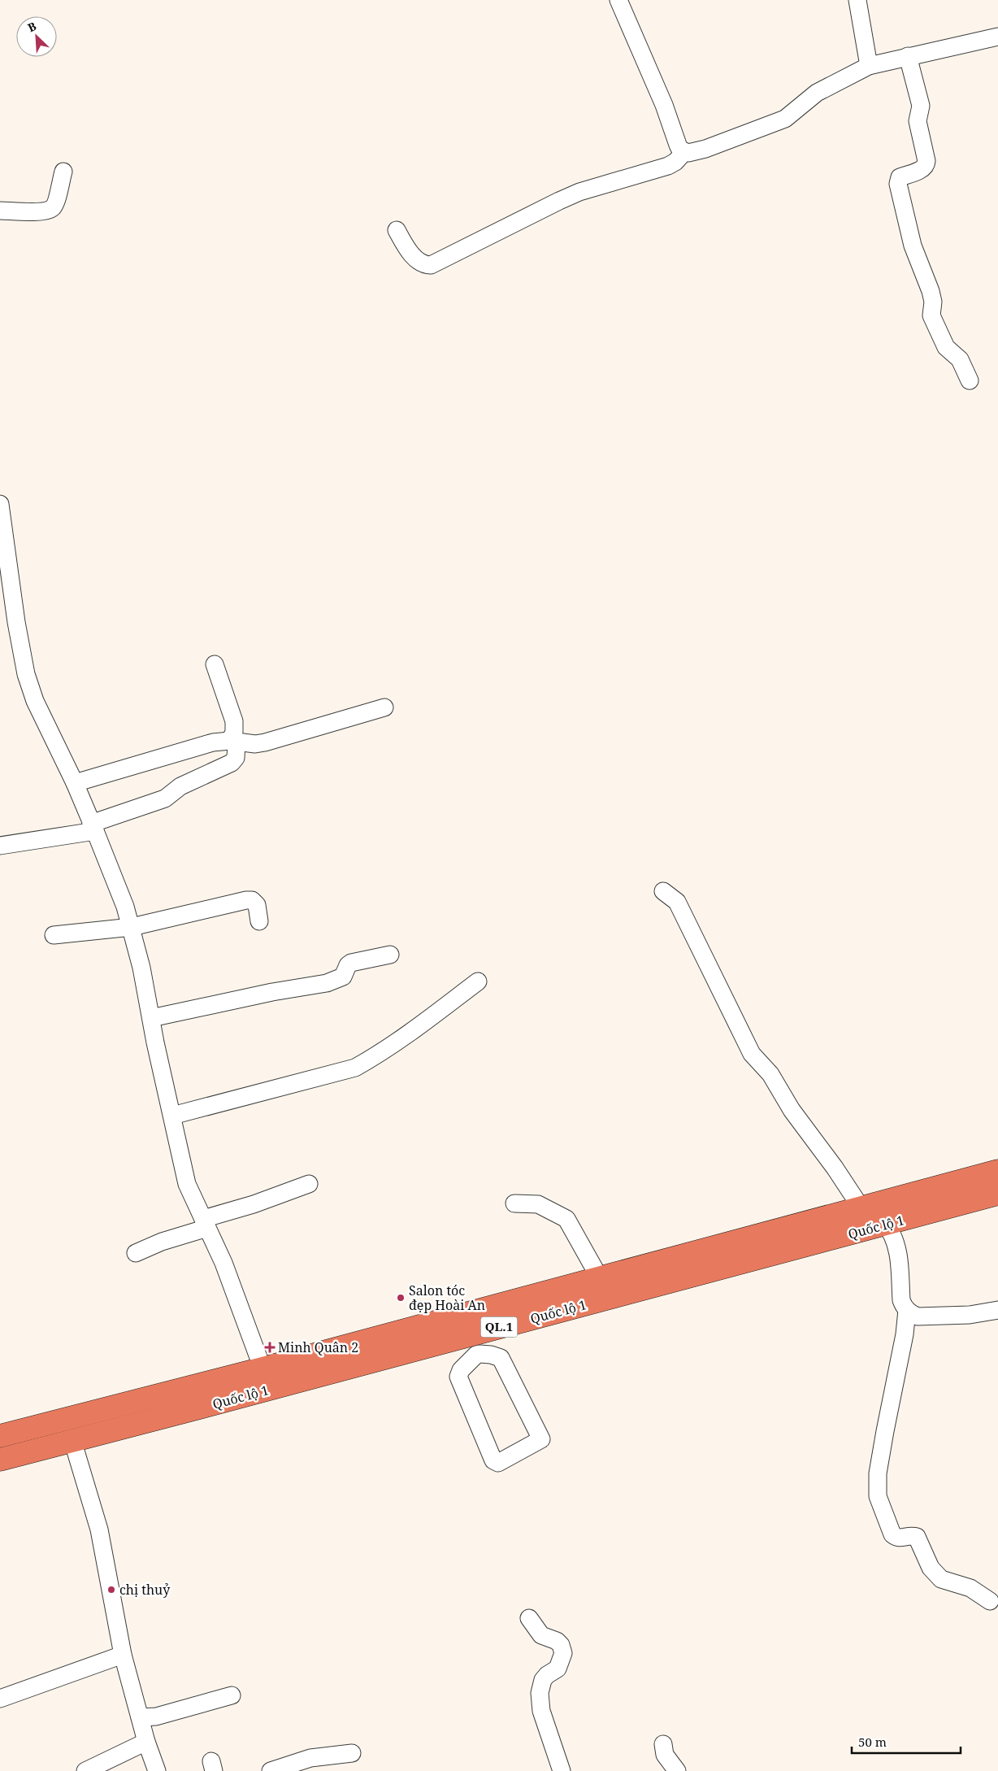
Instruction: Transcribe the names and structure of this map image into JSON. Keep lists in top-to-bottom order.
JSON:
{
  "streets": {
    "highway": ["Quốc lộ 1", "QL.1"]
  },
  "places": {
    "other": ["Salon tóc đẹp Hoài An", "chị thuỷ"],
    "health": ["Minh Quân 2"]
  },
  "scale_bar": "50 m",
  "north": "top left"
}
